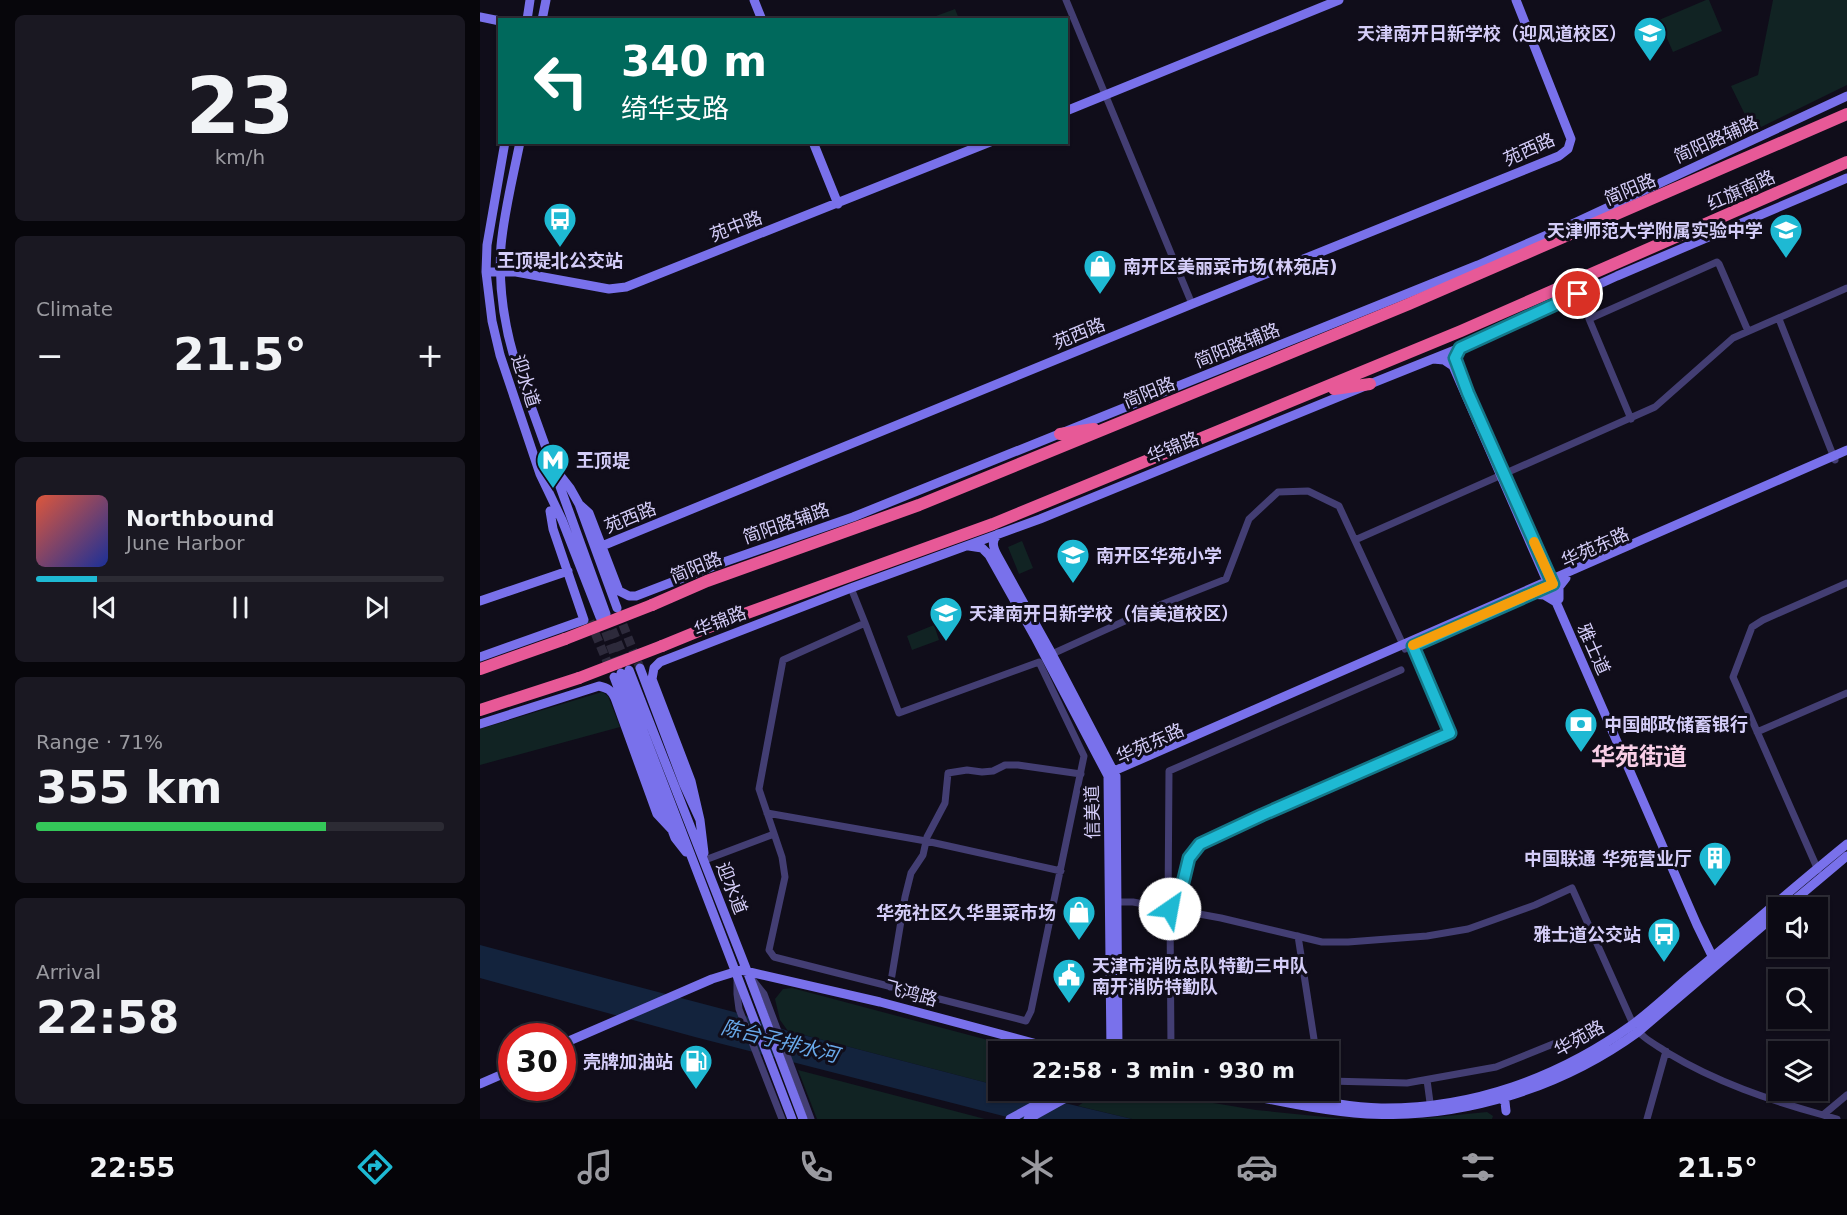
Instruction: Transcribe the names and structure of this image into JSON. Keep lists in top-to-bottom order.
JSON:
{
  "streets": {
    "highway": ["简阳路", "红旗南路"],
    "street": [
      "简阳路辅路",
      "苑西路",
      "苑中路",
      "迎水道",
      "华锦路",
      "华苑东路",
      "雅士道",
      "信美道",
      "飞鸿路",
      "华苑路"
    ]
  },
  "crossings": [
    ["简阳路辅路", "苑西路"],
    ["苑中路", "迎水道"],
    ["迎水道", "飞鸿路"],
    ["华锦路", "雅士道"],
    ["华锦路", "信美道"],
    ["华苑东路", "雅士道"],
    ["华苑东路", "信美道"],
    ["雅士道", "华苑路"]
  ],
  "districts": ["华苑街道"],
  "water": ["陈台子排水河"],
  "places": {
    "school or university": [
      "天津南开日新学校（迎风道校区）",
      "天津师范大学附属实验中学",
      "南开区华苑小学",
      "天津南开日新学校（信美道校区）"
    ],
    "bus stop": ["王顶堤北公交站", "雅士道公交站"],
    "shop": ["南开区美丽菜市场(林苑店)", "华苑社区久华里菜市场"],
    "metro station": ["王顶堤"],
    "bank": ["中国邮政储蓄银行"],
    "building": ["中国联通 华苑营业厅"],
    "public building": ["天津市消防总队特勤三中队 南开消防特勤队"],
    "fuel station": ["壳牌加油站"]
  },
  "page": {
    "tile": [
      ["23", "km/h"],
      "Climate",
      ["Range · 71%", "355 km"],
      ["Arrival", "22:58"]
    ],
    "turn": ["340 m", "绮华支路"],
    "heat": ["−", "21.5°", "+"],
    "song": ["Northbound", "June Harbor"],
    "limit": "30",
    "trip": "22:58 · 3 min · 930 m",
    "tabs": ["22:55", "21.5°"]
  }
}
